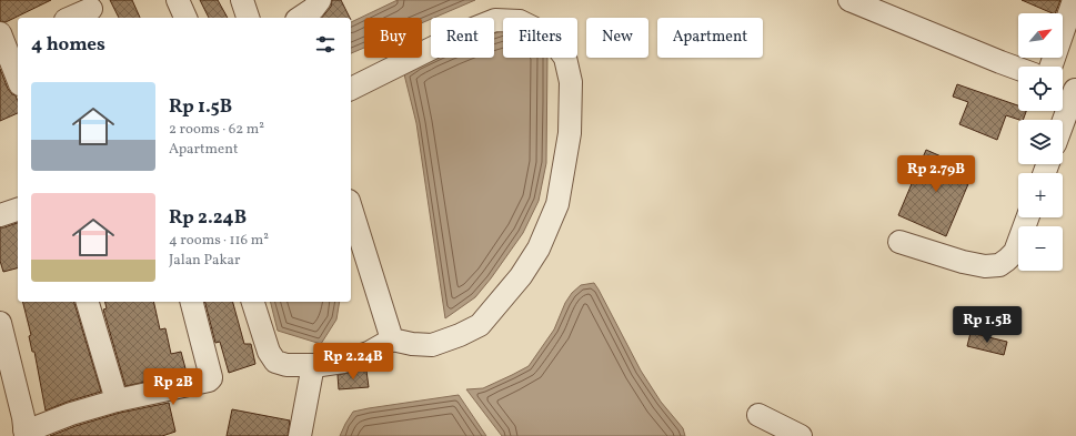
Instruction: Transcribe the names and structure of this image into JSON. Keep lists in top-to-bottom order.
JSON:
{
  "north": "top right",
  "page": {
    "map_buttons": ["+", "−"],
    "chip": [
      "Buy",
      "Rent",
      "Filters",
      "New",
      "Apartment"
    ],
    "heading": "4 homes",
    "list": [
      {
        "name": "Rp 1.5B",
        "note": "2 rooms · 62 m² · Apartment"
      },
      {
        "name": "Rp 2.24B",
        "note": "4 rooms · 116 m² · Jalan Pakar"
      }
    ],
    "price": [
      "Rp 2.79B",
      "Rp 1.5B",
      "Rp 2.24B",
      "Rp 2B"
    ]
  }
}
